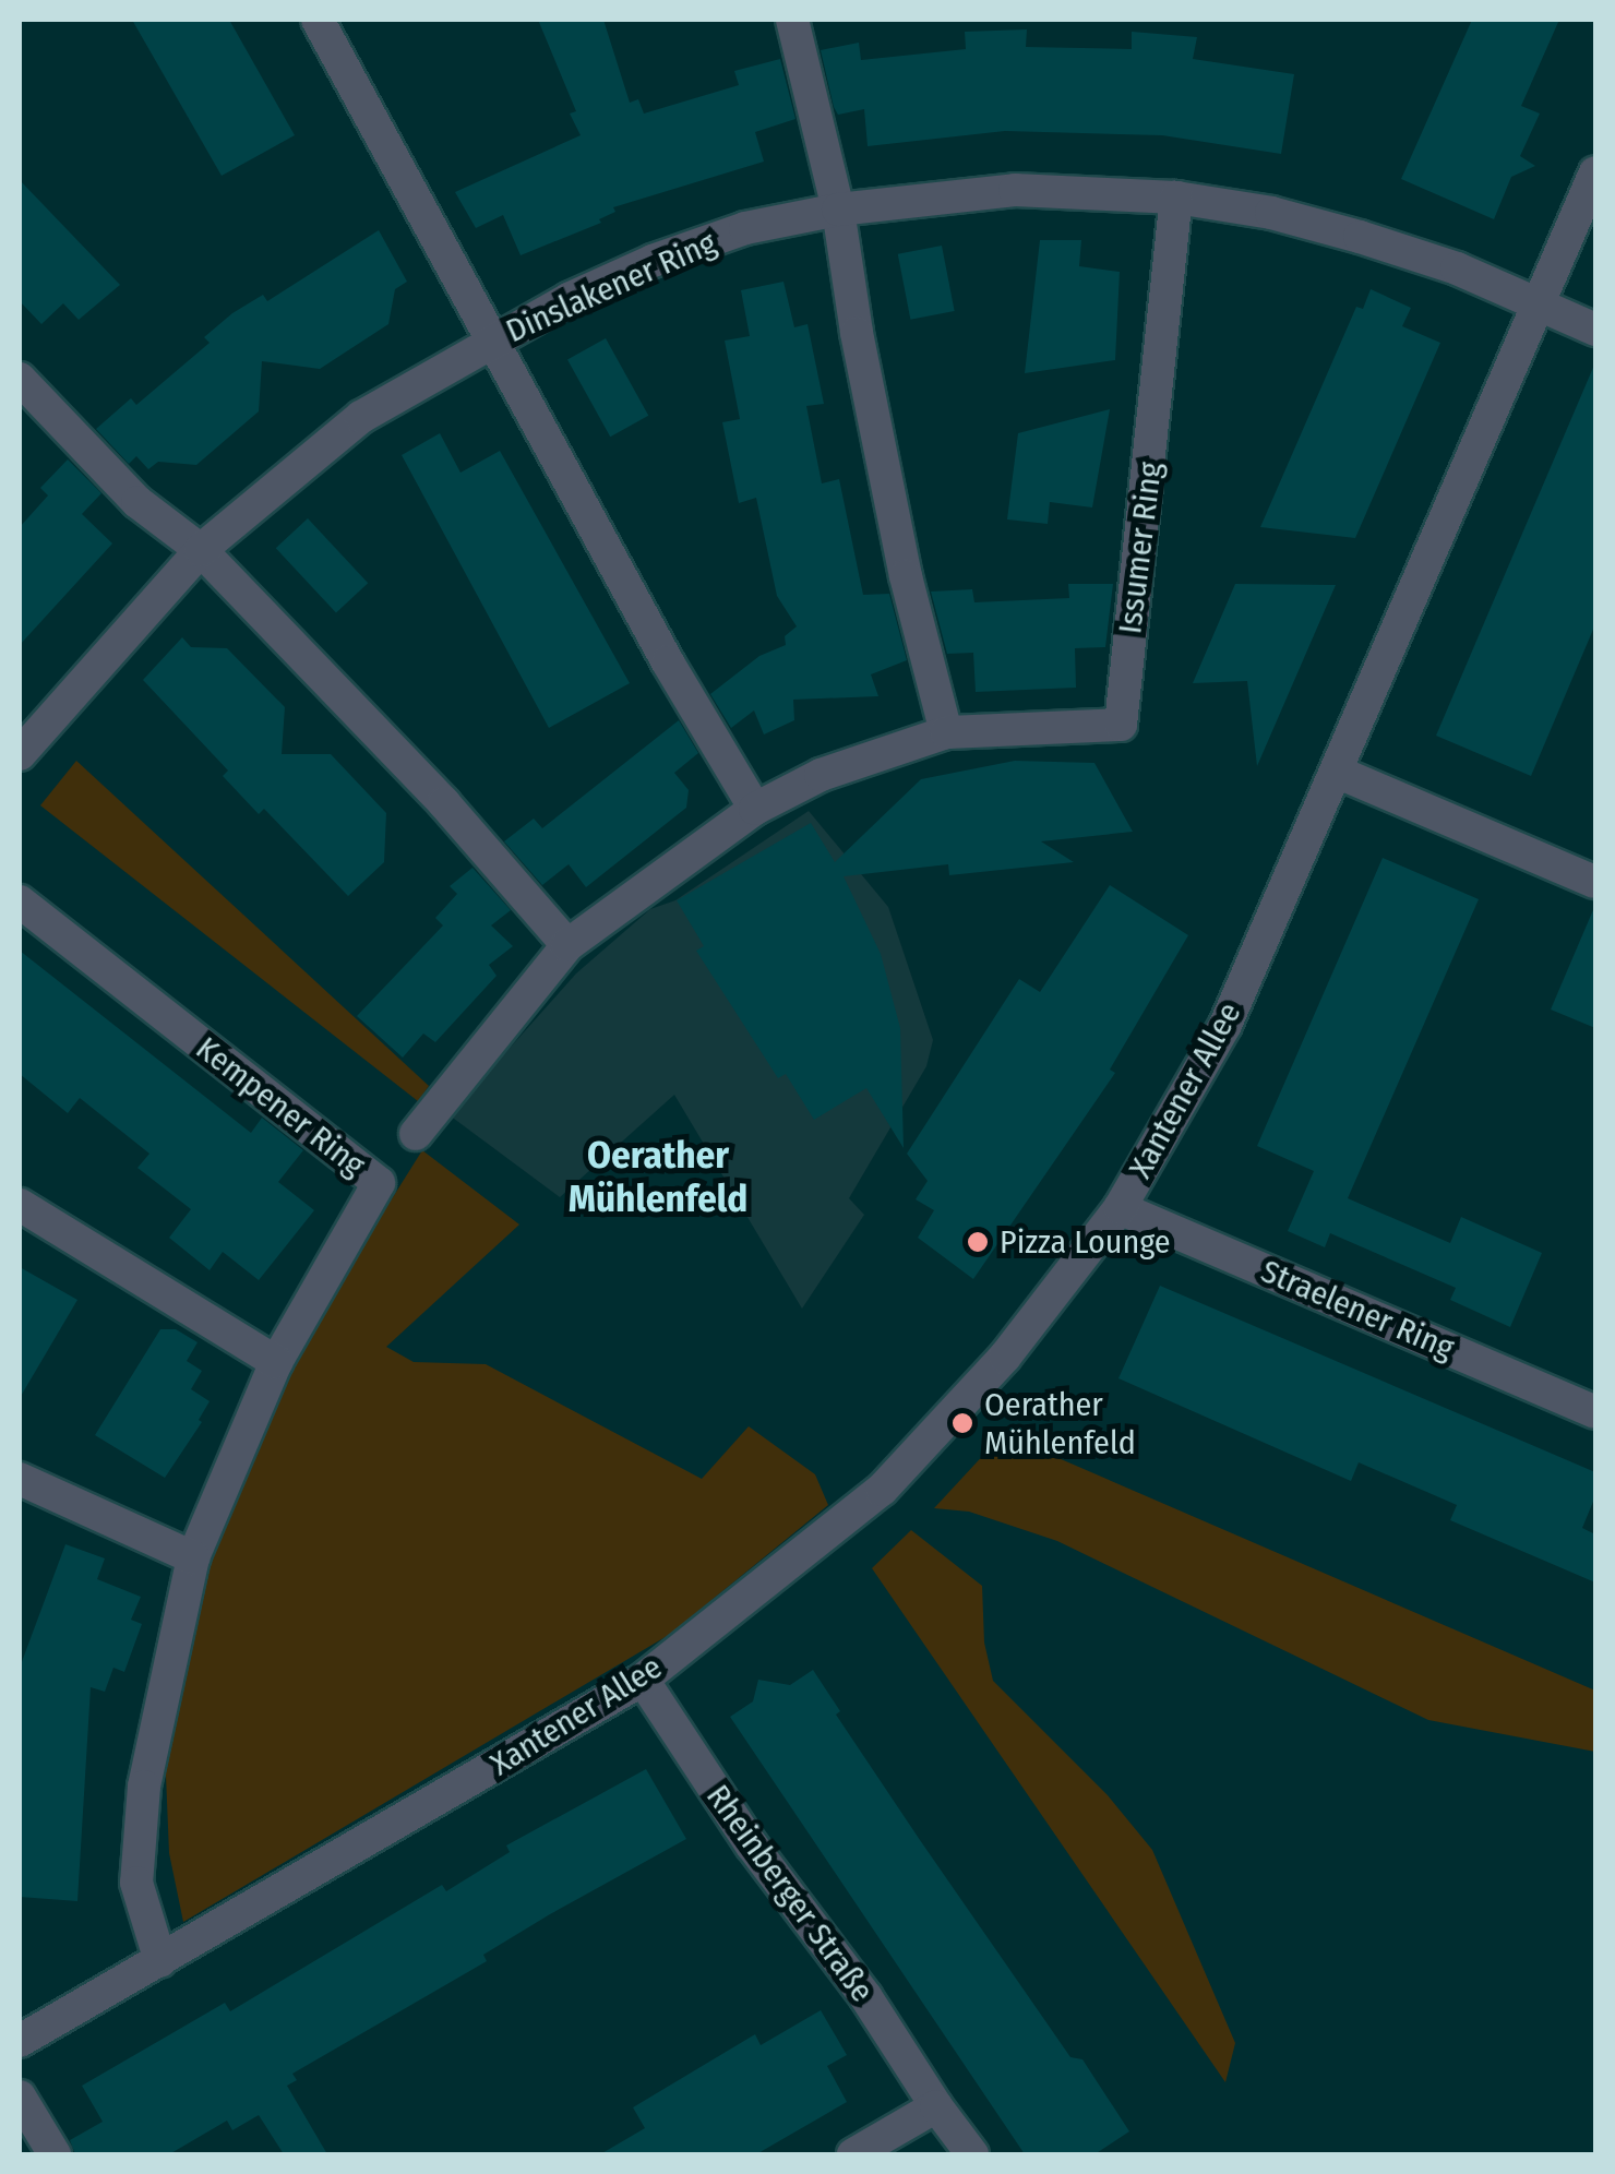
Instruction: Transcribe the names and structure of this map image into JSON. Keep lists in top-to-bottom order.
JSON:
{
  "streets": {
    "street": [
      "Dinslakener Ring",
      "Issumer Ring",
      "Xantener Allee",
      "Kempener Ring",
      "Straelener Ring",
      "Rheinberger Straße"
    ]
  },
  "crossings": [
    ["Dinslakener Ring", "Issumer Ring"],
    ["Dinslakener Ring", "Xantener Allee"],
    ["Xantener Allee", "Kempener Ring"],
    ["Xantener Allee", "Straelener Ring"],
    ["Xantener Allee", "Rheinberger Straße"]
  ],
  "districts": ["Oerather Mühlenfeld"],
  "places": ["Pizza Lounge", "Oerather Mühlenfeld"]
}
